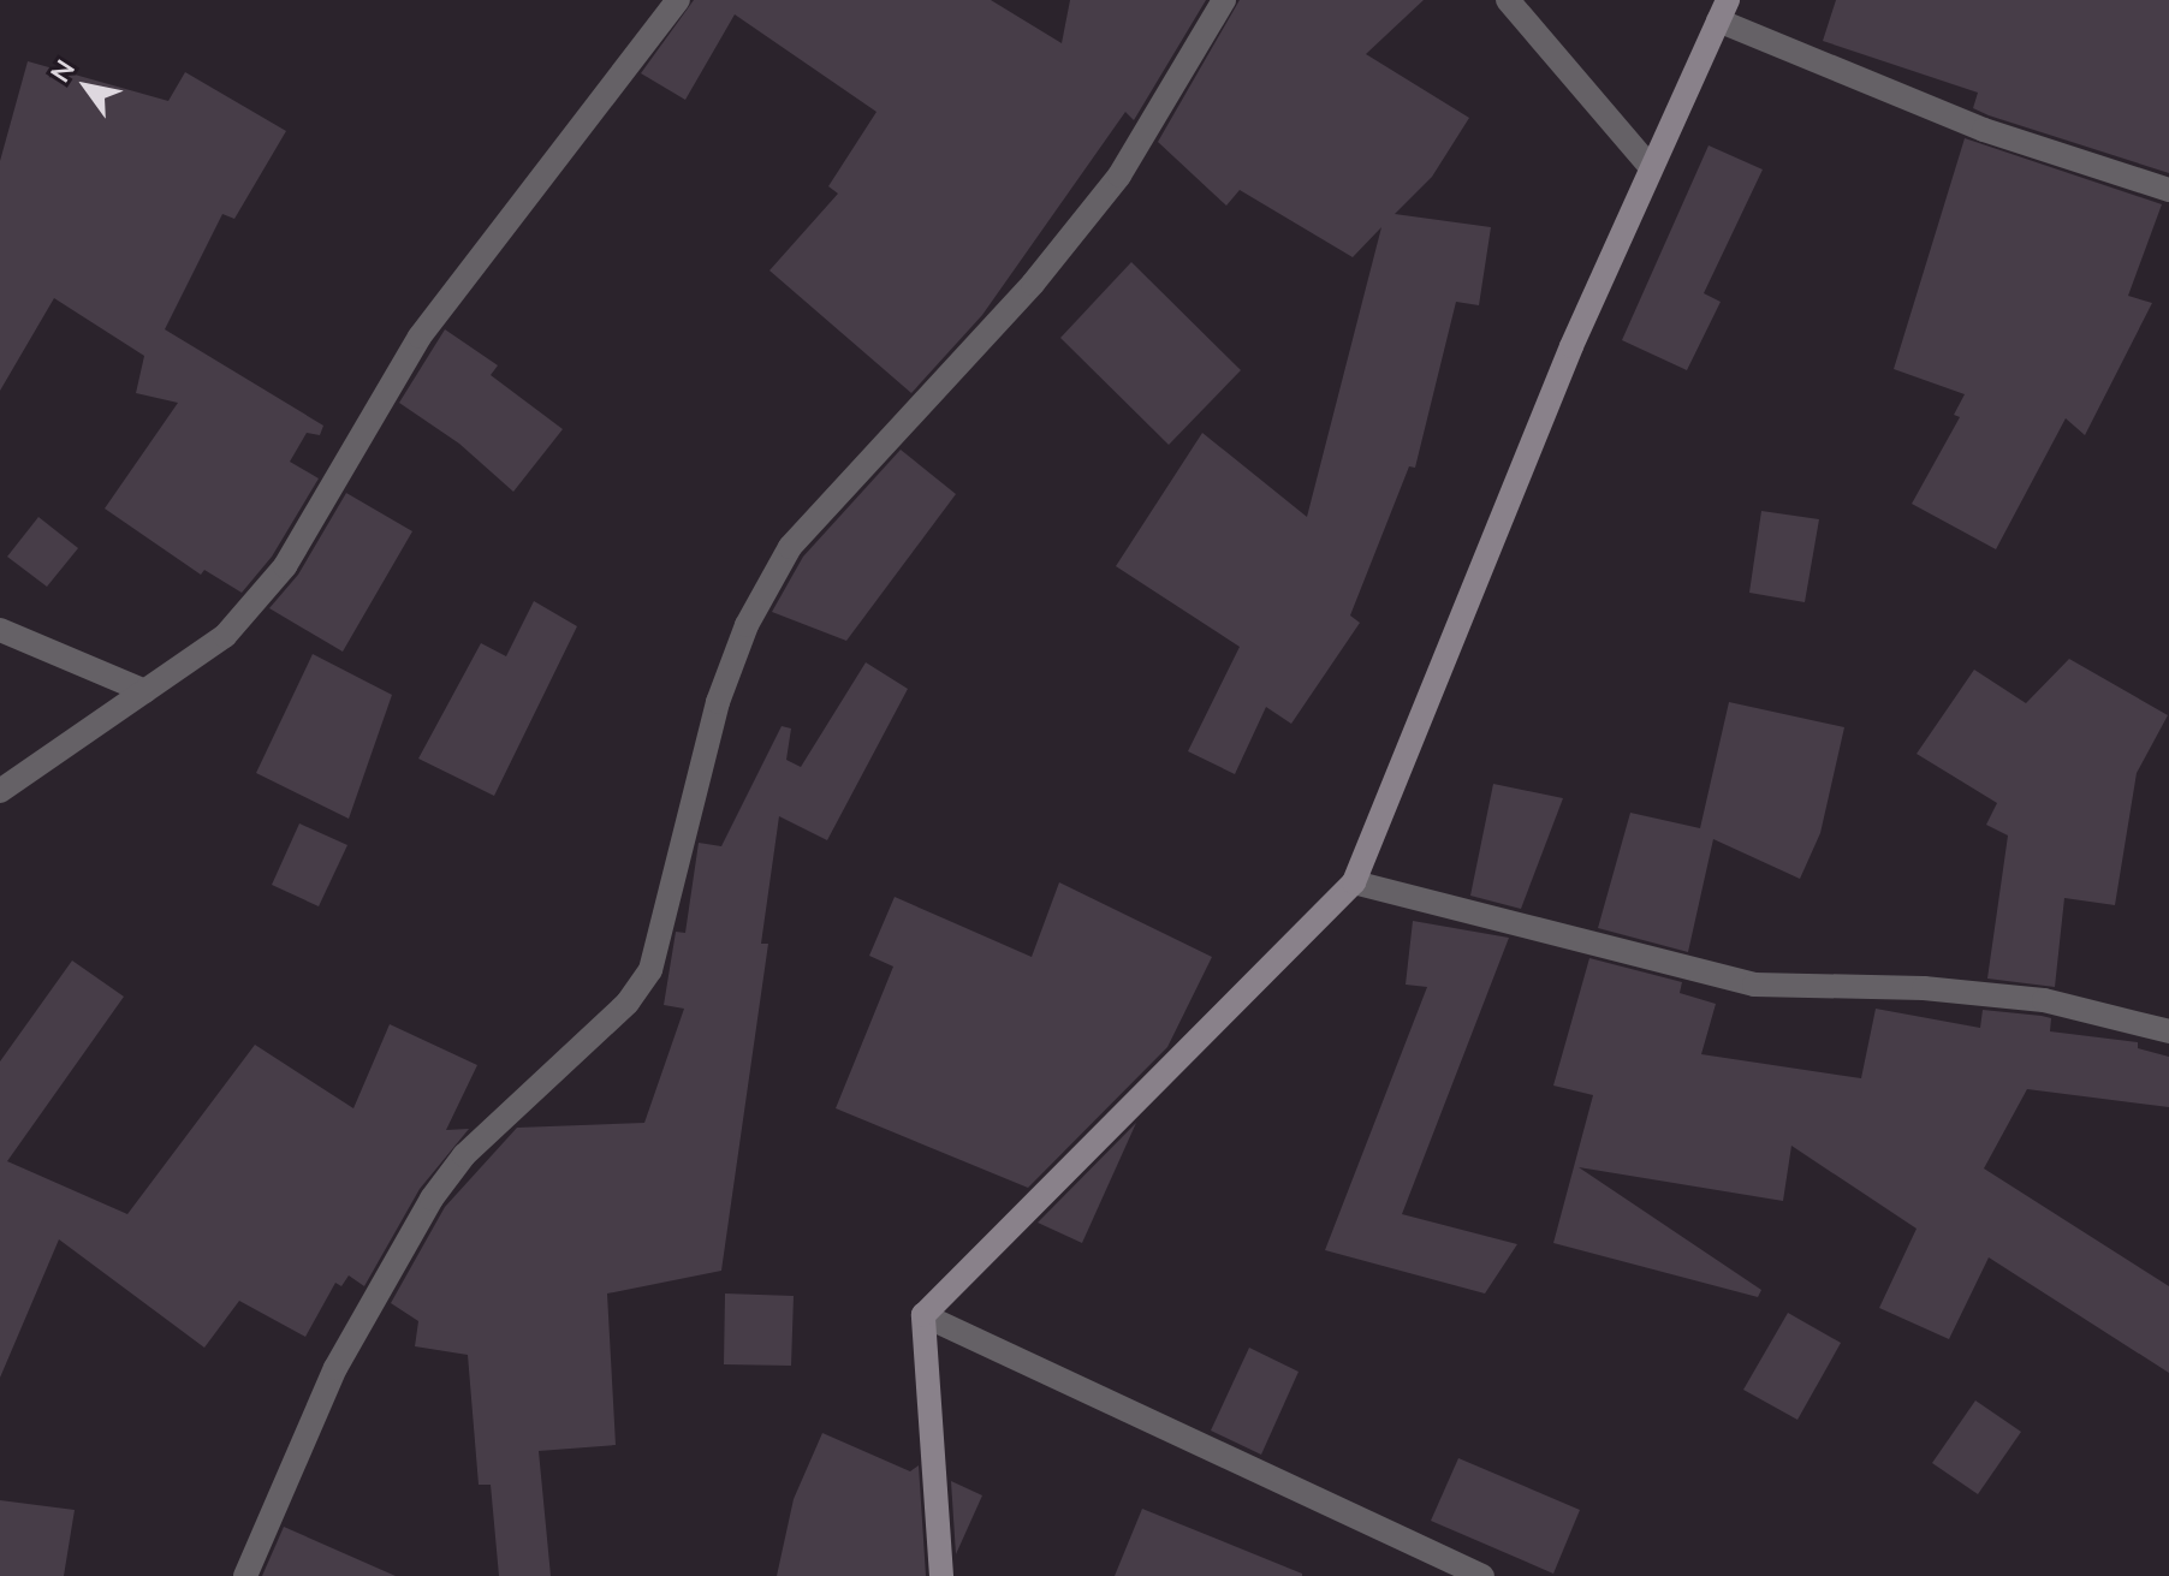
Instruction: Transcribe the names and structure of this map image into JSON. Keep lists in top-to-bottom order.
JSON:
{
  "north": "top left"
}
